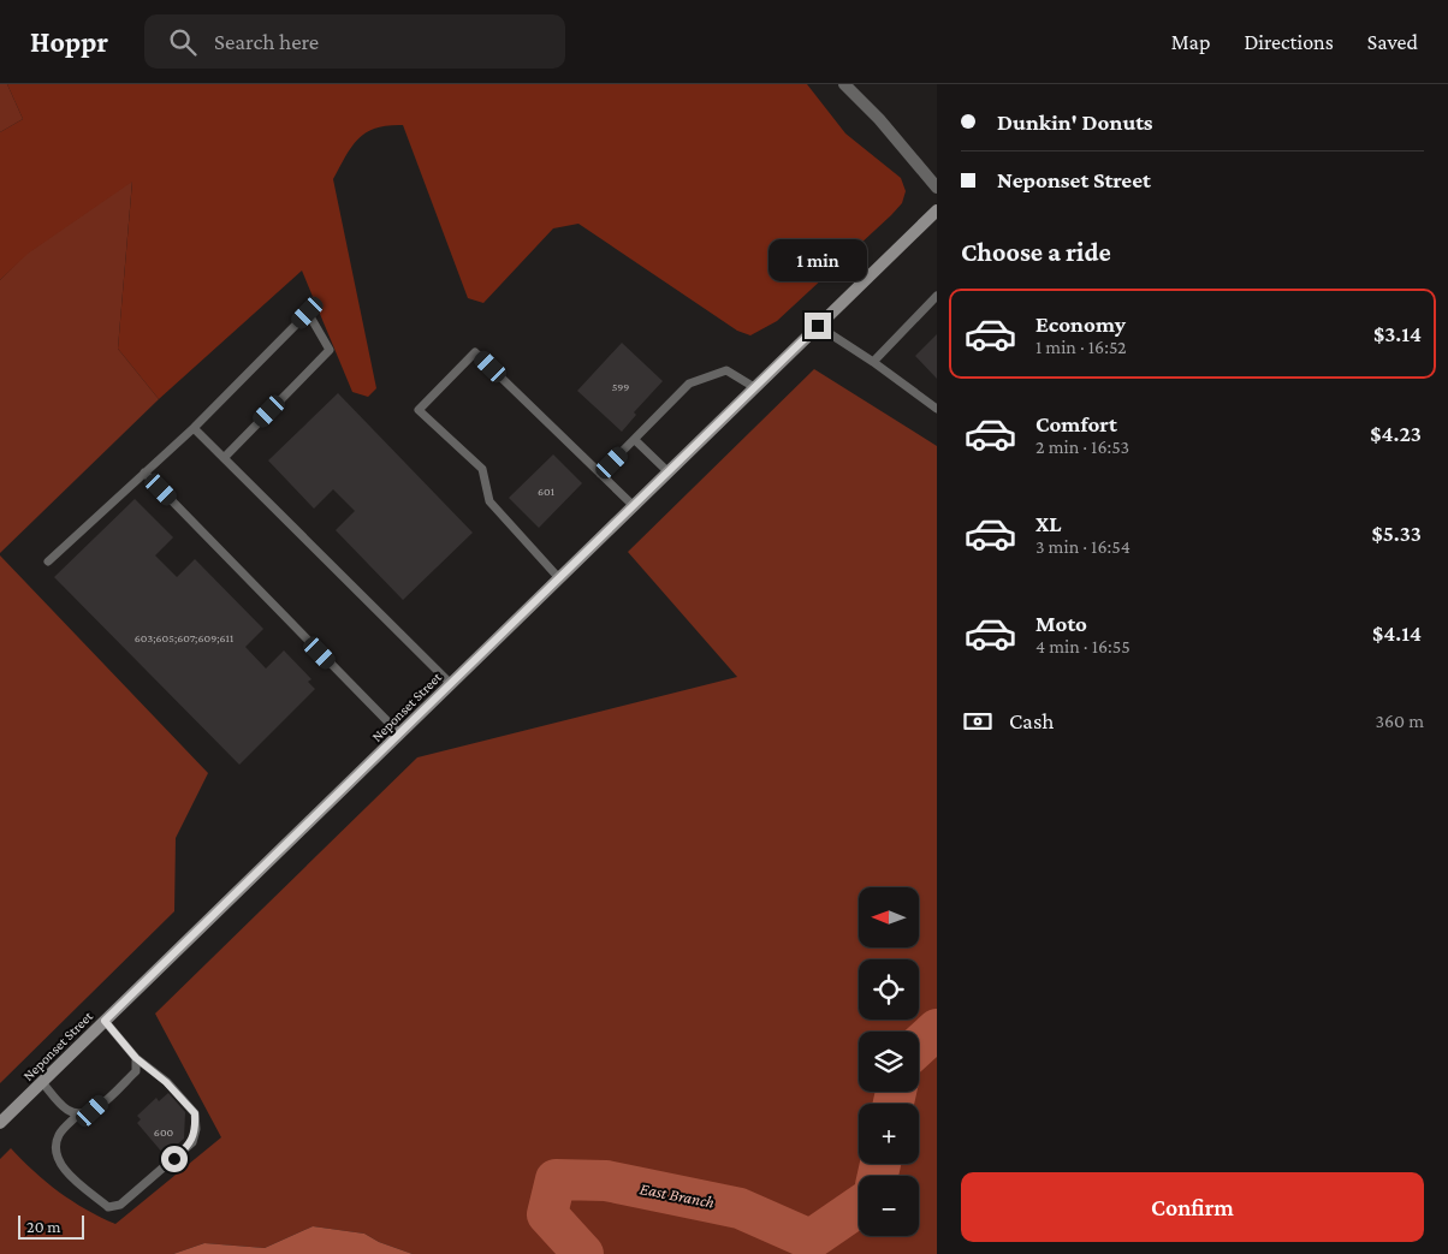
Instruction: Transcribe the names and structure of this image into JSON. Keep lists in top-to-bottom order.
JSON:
{
  "streets": {
    "main road": ["Neponset Street"]
  },
  "water": ["East Branch"],
  "house_numbers": [
    "599",
    "601",
    "603;605;607;609;611",
    "600"
  ],
  "scale_bar": "20 m",
  "north": "left",
  "page": {
    "header": "Hoppr",
    "search": "Search here",
    "nav": ["Map", "Directions", "Saved"],
    "banner": ["Dunkin' Donuts", "Neponset Street"],
    "heading": "Choose a ride",
    "bubble": "1 min",
    "list": [
      {
        "name": "Economy",
        "note": "1 min · 16:52",
        "value": "$3.14"
      },
      {
        "name": "Comfort",
        "note": "2 min · 16:53",
        "value": "$4.23"
      },
      {
        "name": "XL",
        "note": "3 min · 16:54",
        "value": "$5.33"
      },
      {
        "name": "Moto",
        "note": "4 min · 16:55",
        "value": "$4.14"
      }
    ],
    "pay": ["Cash", "360 m"],
    "map_buttons": ["+", "−"],
    "buttons": "Confirm",
    "scale": "20 m"
  }
}
